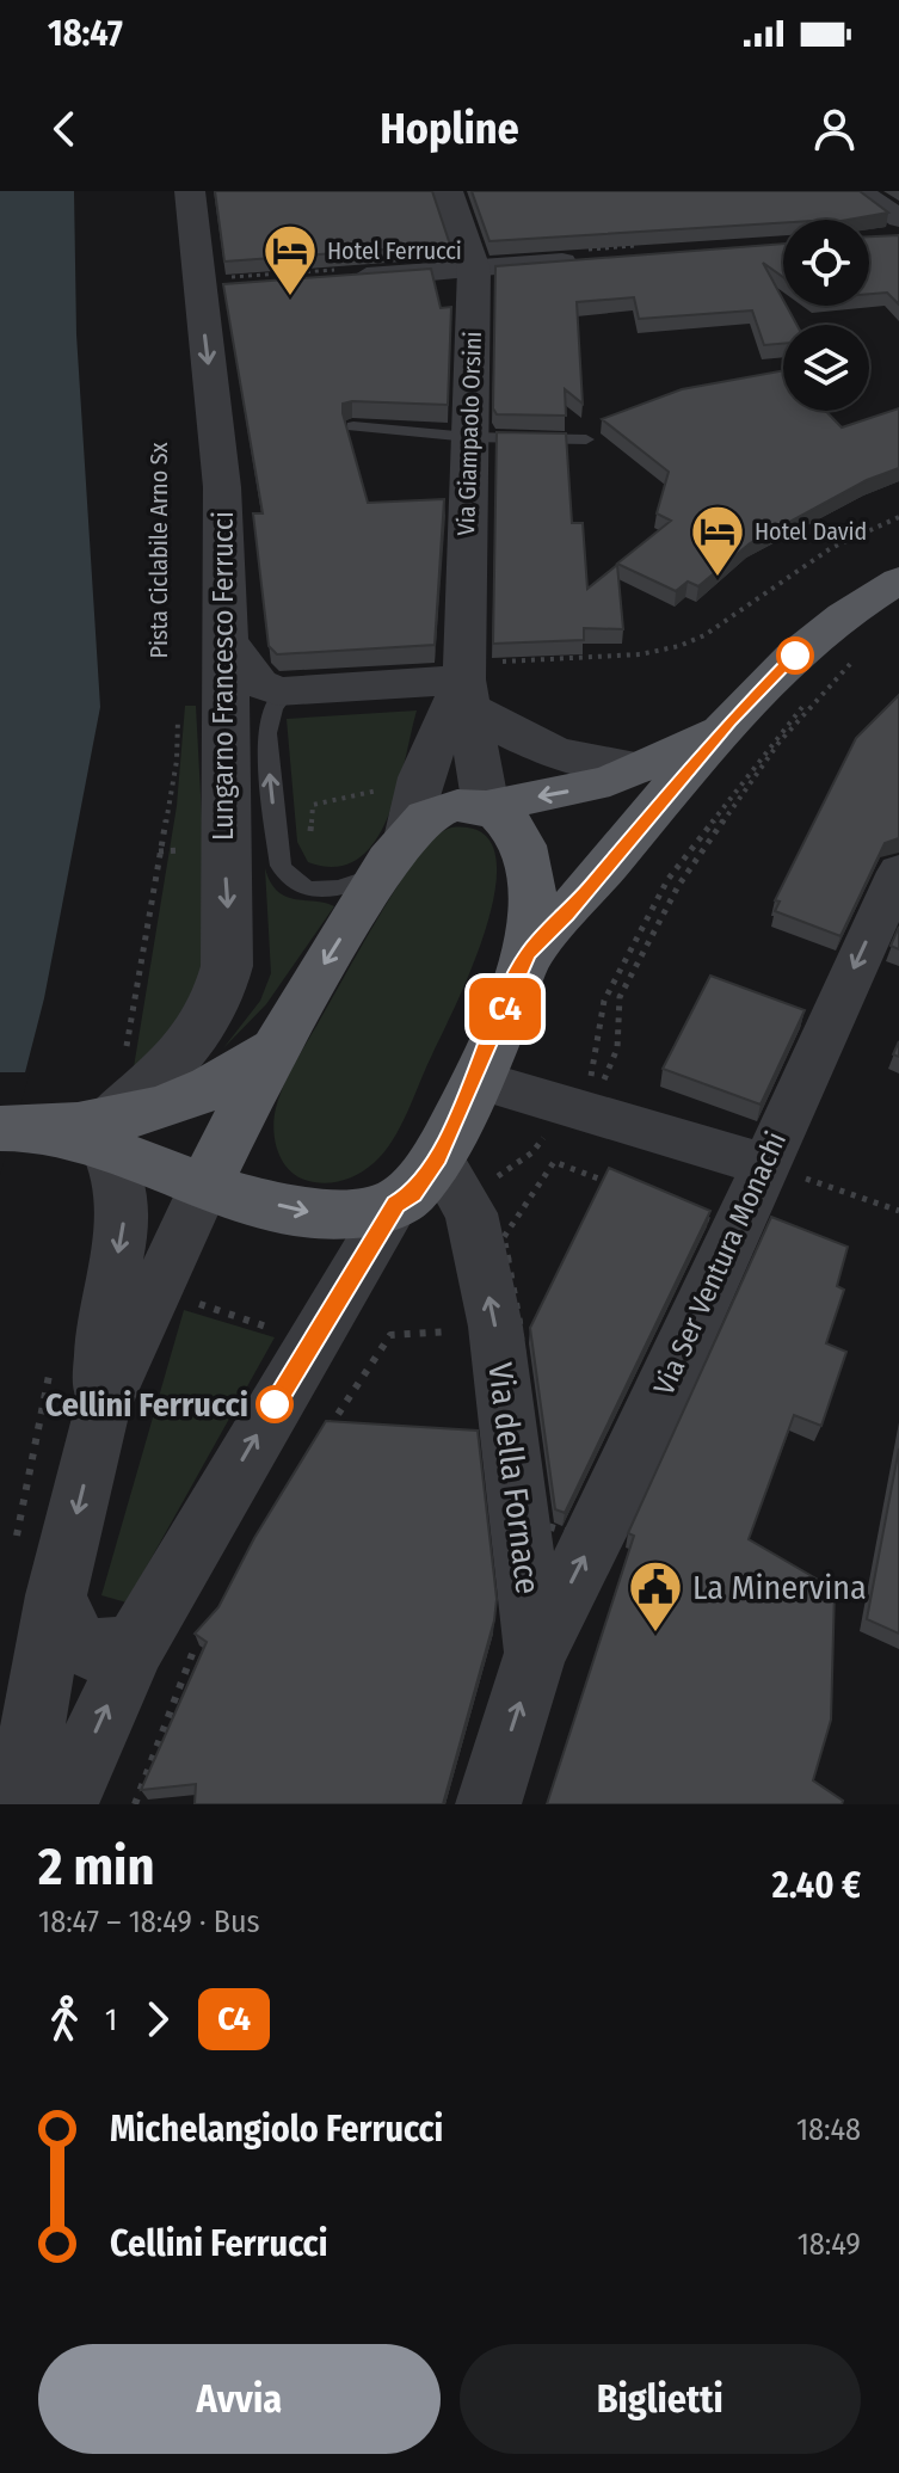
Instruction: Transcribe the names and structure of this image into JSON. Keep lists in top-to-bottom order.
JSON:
{
  "streets": {
    "street": [
      "Via Giampaolo Orsini",
      "Lungarno Francesco Ferrucci",
      "Via Ser Ventura Monachi",
      "Via della Fornace"
    ]
  },
  "crossings": [
    ["Via Ser Ventura Monachi", "Via della Fornace"]
  ],
  "one_way": ["Via della Fornace"],
  "places": {
    "hotel": ["Hotel Ferrucci", "Hotel David"],
    "other": ["Cellini Ferrucci"],
    "public building": ["La Minervina"]
  },
  "lines": ["bus line C4"],
  "page": {
    "status": "18:47",
    "header": "Hopline",
    "on_map": "C4",
    "heading": ["2 min", "18:47 – 18:49 · Bus", "2.40 €"],
    "legs": ["1", "C4"],
    "list": [
      {
        "name": "Michelangiolo Ferrucci",
        "value": "18:48"
      },
      {
        "name": "Cellini Ferrucci",
        "value": "18:49"
      }
    ],
    "buttons": ["Avvia", "Biglietti"]
  }
}
